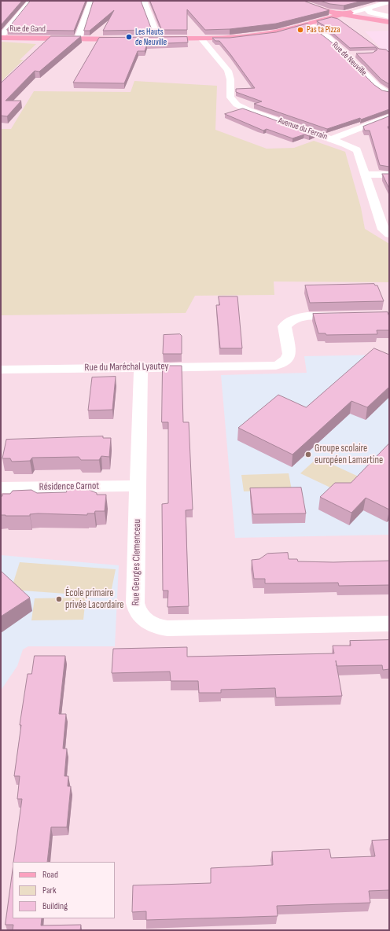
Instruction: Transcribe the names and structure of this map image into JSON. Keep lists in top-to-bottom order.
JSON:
{
  "streets": {
    "main road": ["Rue de Gand"],
    "street": [
      "Rue de Neuville",
      "Avenue du Ferrain",
      "Rue du Maréchal Lyautey",
      "Résidence Carnot",
      "Rue Georges Clemenceau"
    ]
  },
  "crossings": [
    ["Rue du Maréchal Lyautey", "Rue Georges Clemenceau"],
    ["Résidence Carnot", "Rue Georges Clemenceau"]
  ],
  "places": [
    "Pas ta Pizza",
    "Les Hauts de Neuville",
    "Groupe scolaire européen Lamartine",
    "École primaire privée Lacordaire"
  ],
  "legend": ["Road", "Park", "Building"]
}
